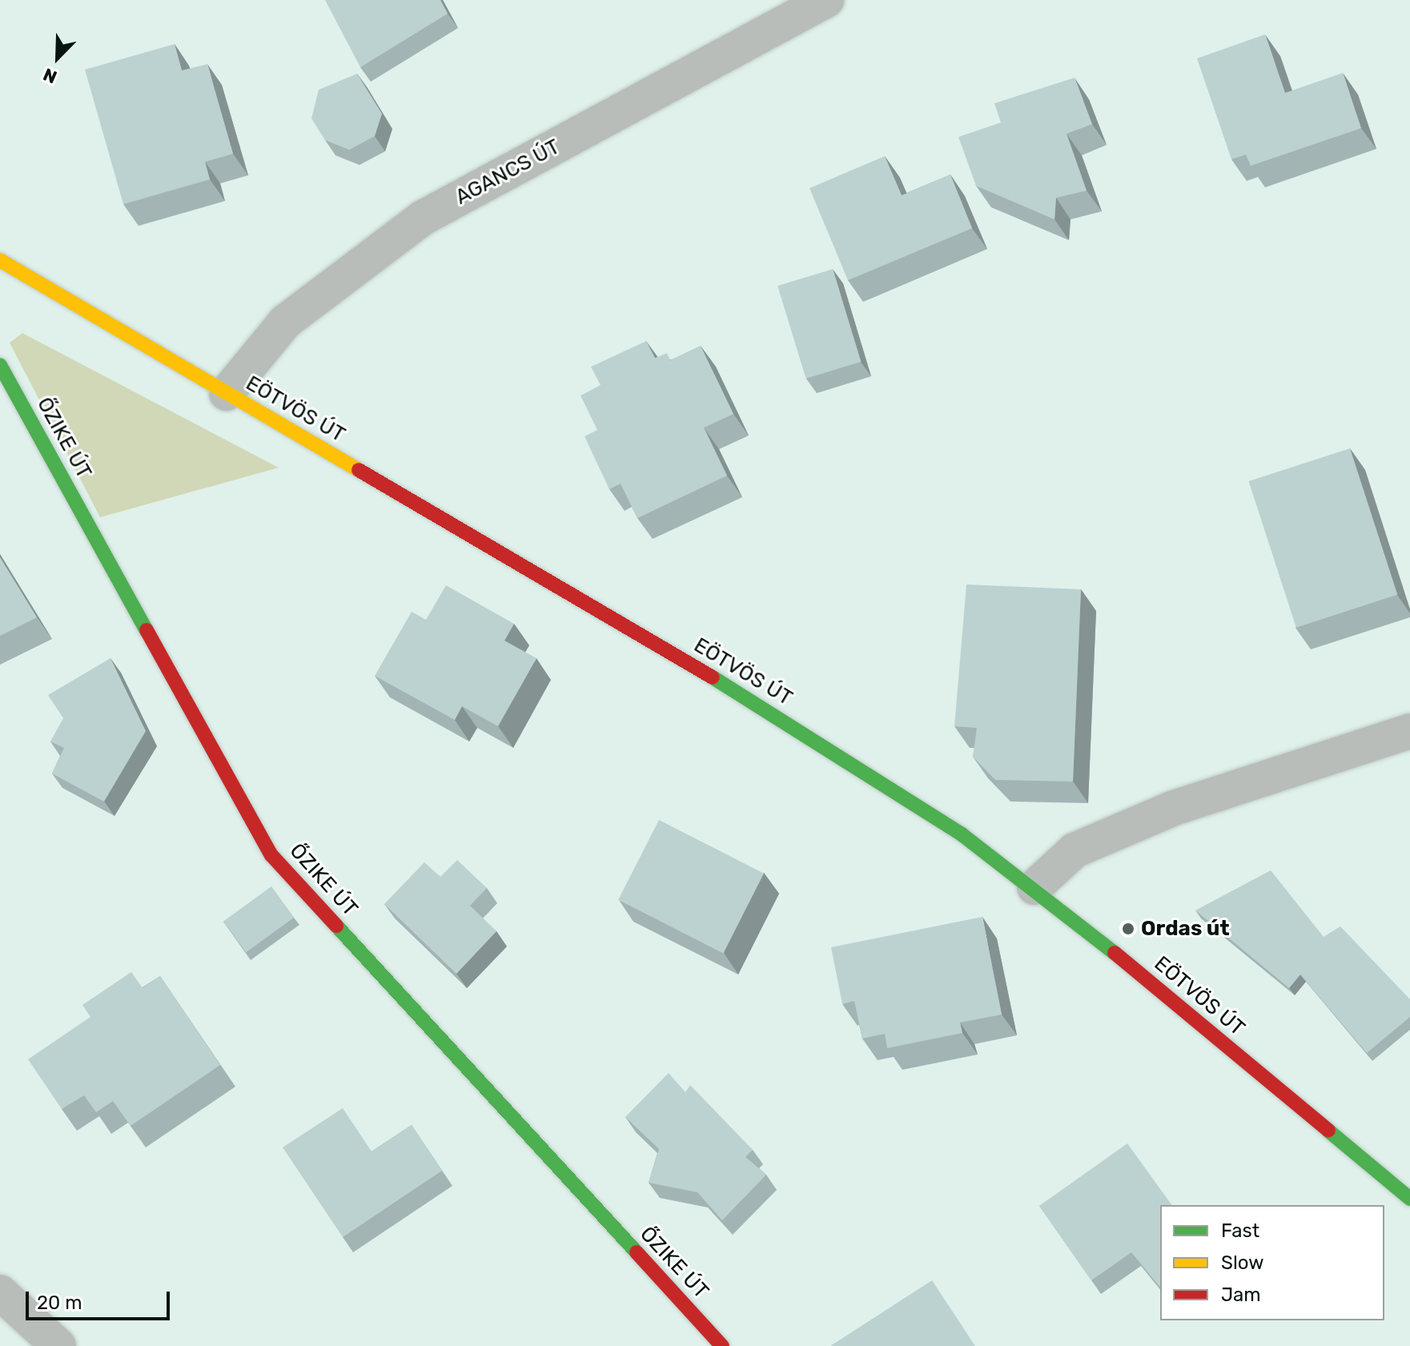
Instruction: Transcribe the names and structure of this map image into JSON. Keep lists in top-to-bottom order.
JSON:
{
  "streets": {
    "street": ["AGANCS ÚT", "EÖTVÖS ÚT", "ŐZIKE ÚT"]
  },
  "crossings": [
    ["AGANCS ÚT", "EÖTVÖS ÚT"]
  ],
  "places": ["Ordas út"],
  "legend": ["Fast", "Slow", "Jam"],
  "scale_bar": "20 m",
  "north": "bottom left"
}
